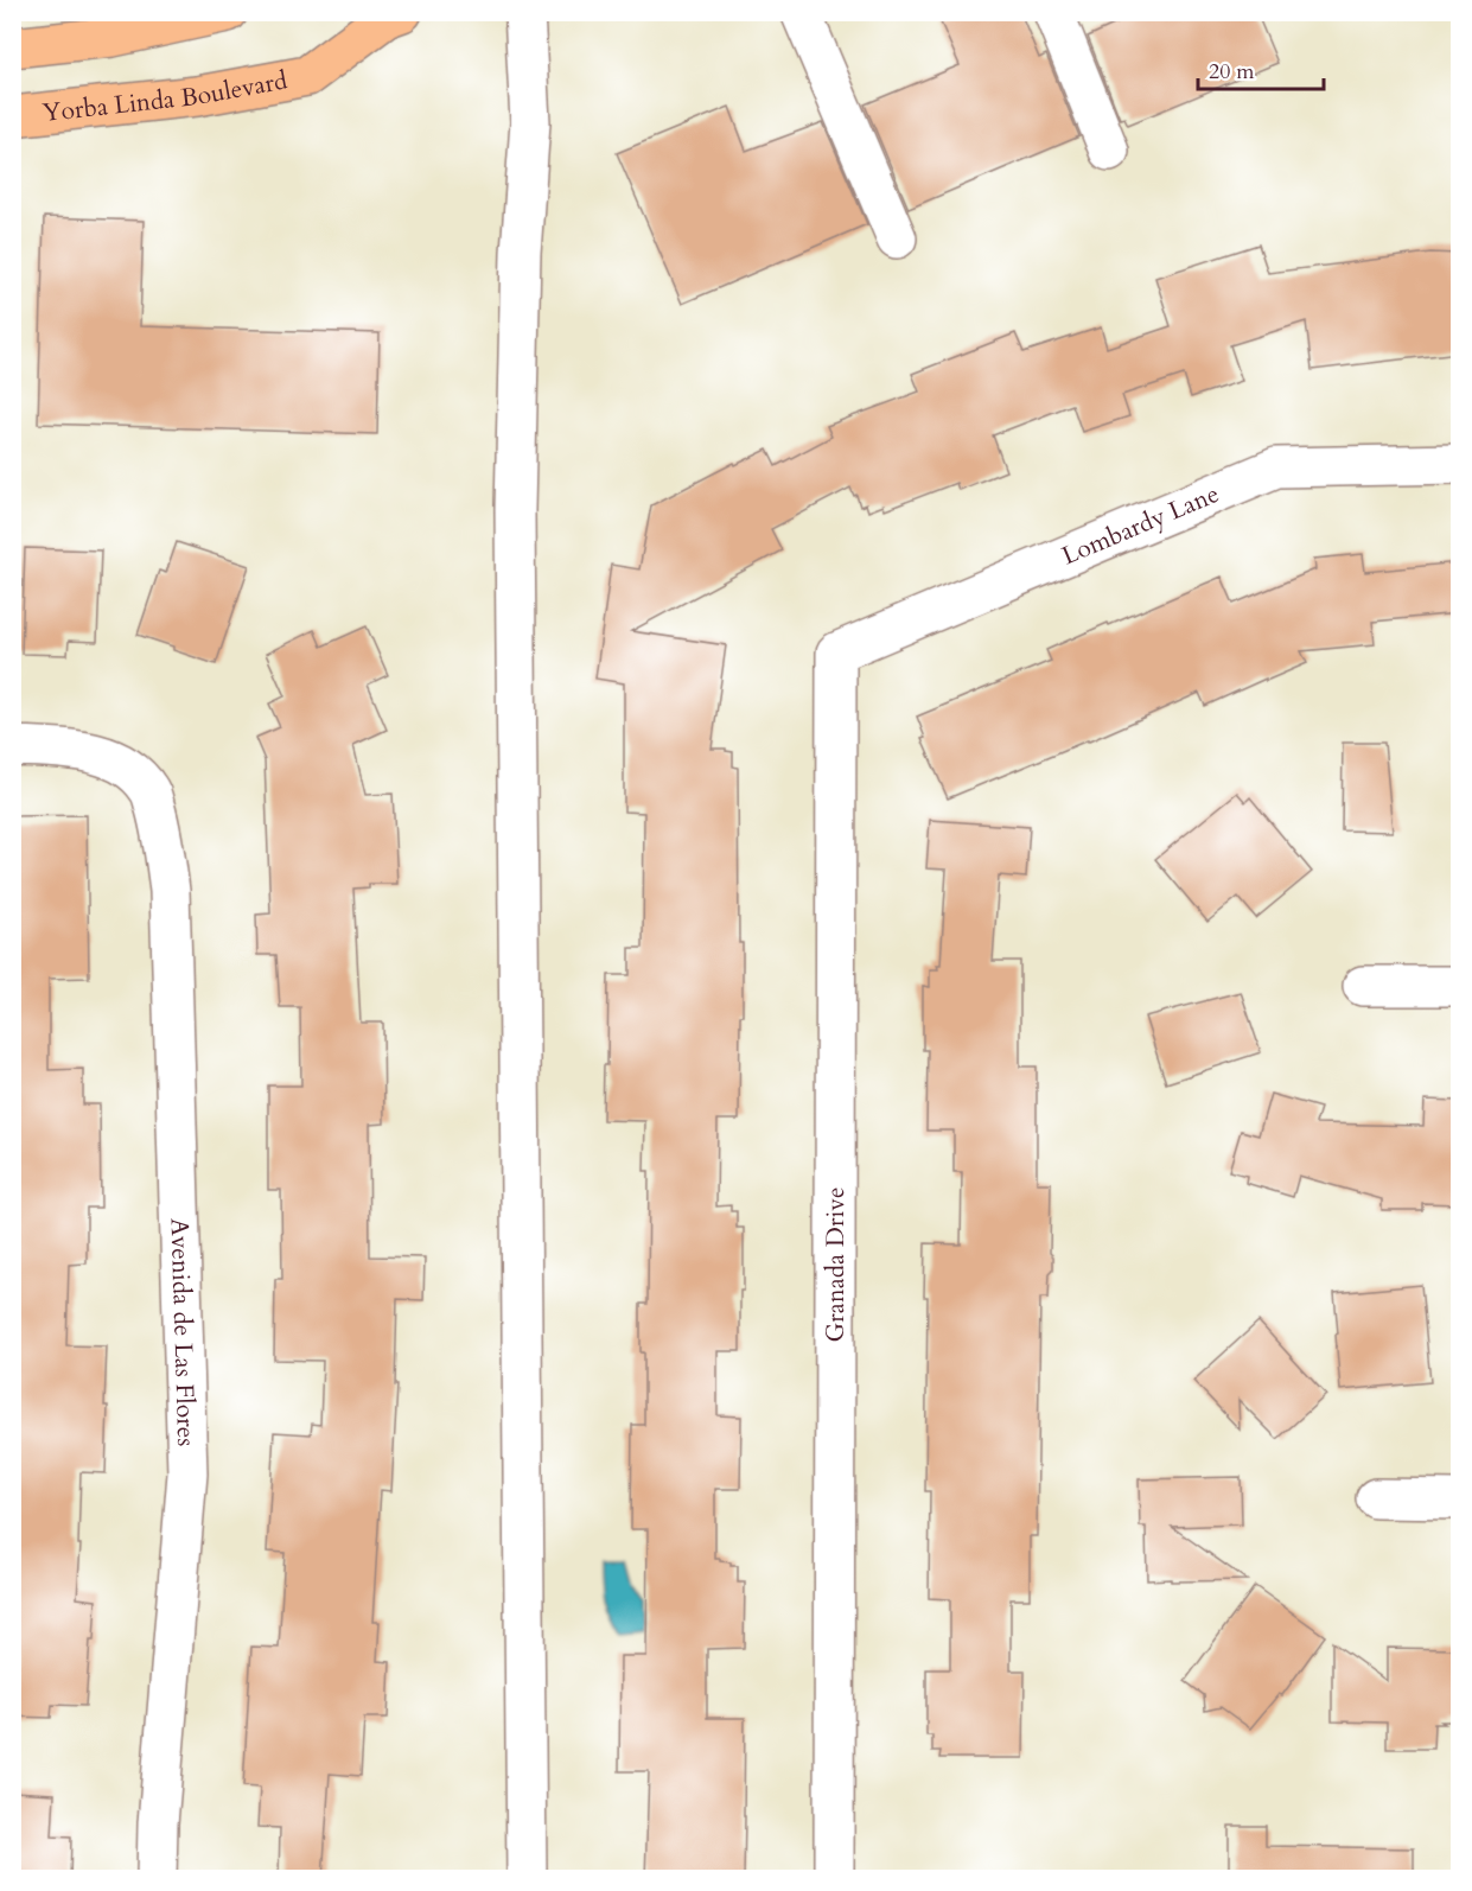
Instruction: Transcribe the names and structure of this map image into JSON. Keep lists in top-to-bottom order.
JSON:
{
  "streets": {
    "main road": ["Yorba Linda Boulevard"],
    "street": ["Lombardy Lane", "Granada Drive", "Avenida de Las Flores"]
  },
  "crossings": [
    ["Lombardy Lane", "Granada Drive"]
  ],
  "scale_bar": "20 m"
}
